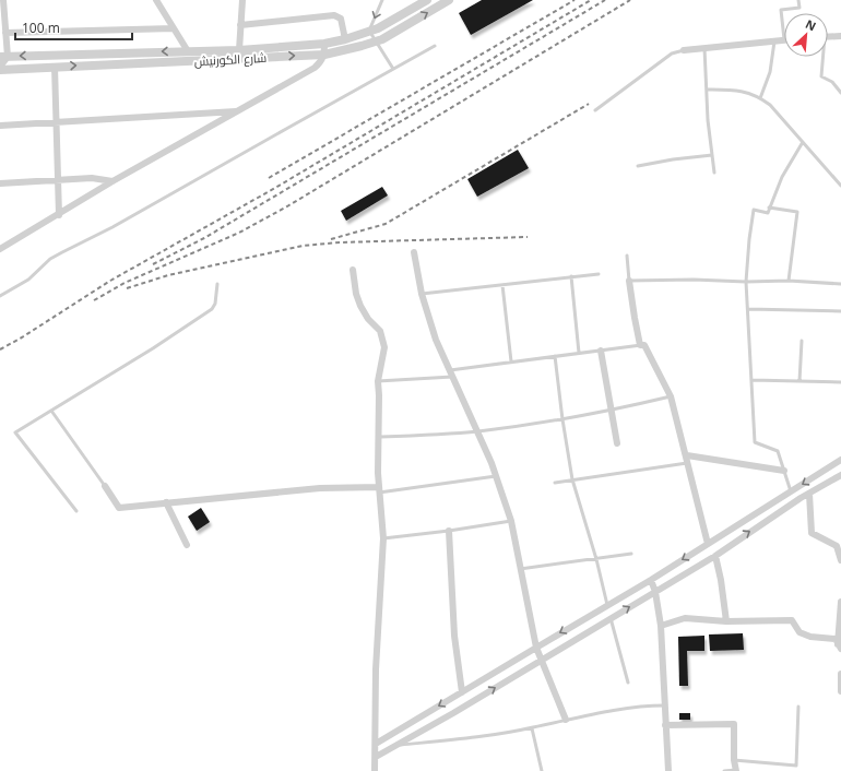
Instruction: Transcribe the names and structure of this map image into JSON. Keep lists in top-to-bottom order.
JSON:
{
  "streets": {
    "street": ["شارع الكورنيش"]
  },
  "scale_bar": "100 m",
  "north": "top right"
}
